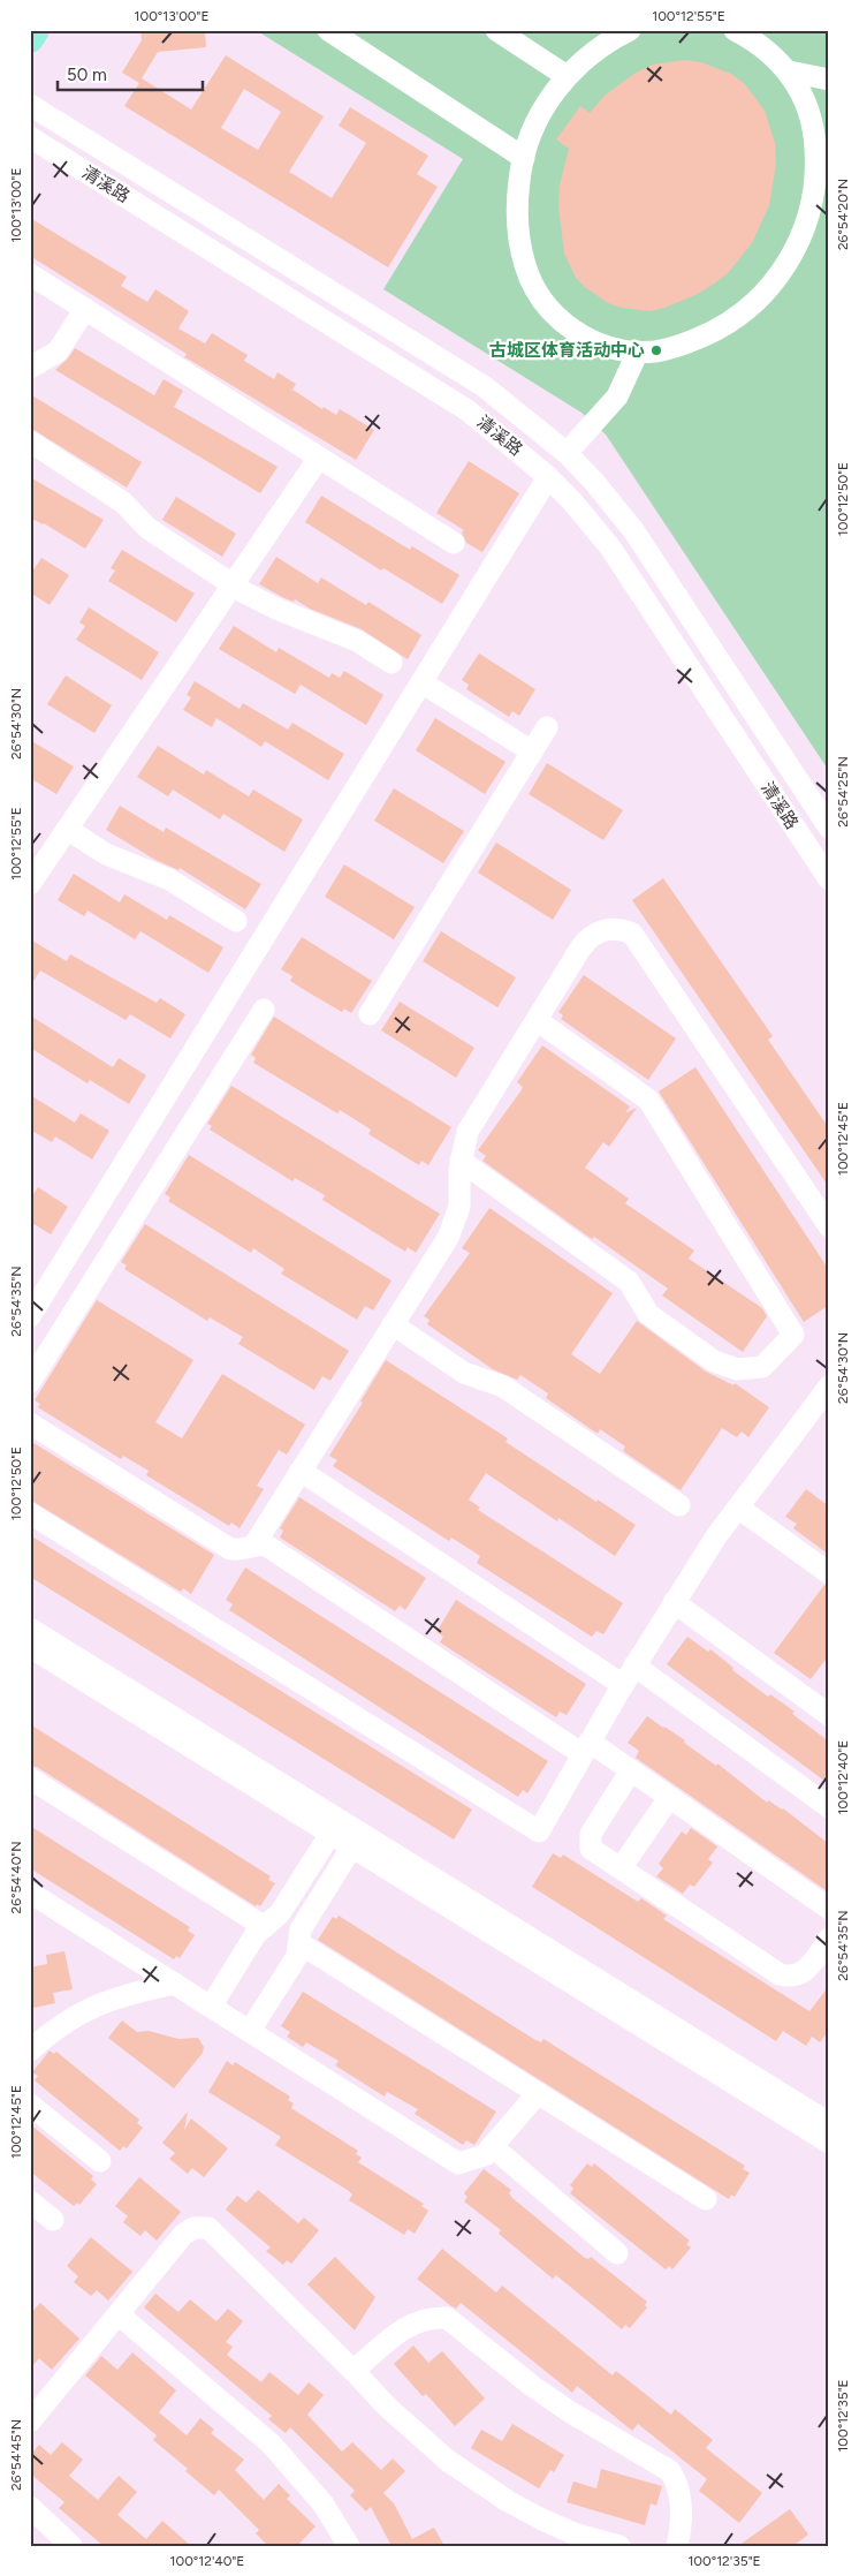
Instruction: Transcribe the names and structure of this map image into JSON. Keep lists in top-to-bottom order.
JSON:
{
  "streets": {
    "street": ["清溪路"]
  },
  "places": ["古城区体育活动中心"],
  "scale_bar": "50 m",
  "coordinates": [
    "100°13'00\"E",
    "100°12'55\"E",
    "26°54'20\"N",
    "100°12'50\"E",
    "26°54'30\"N",
    "26°54'25\"N",
    "100°12'45\"E",
    "26°54'35\"N",
    "100°12'40\"E",
    "26°54'40\"N",
    "100°12'35\"E",
    "26°54'45\"N"
  ]
}
